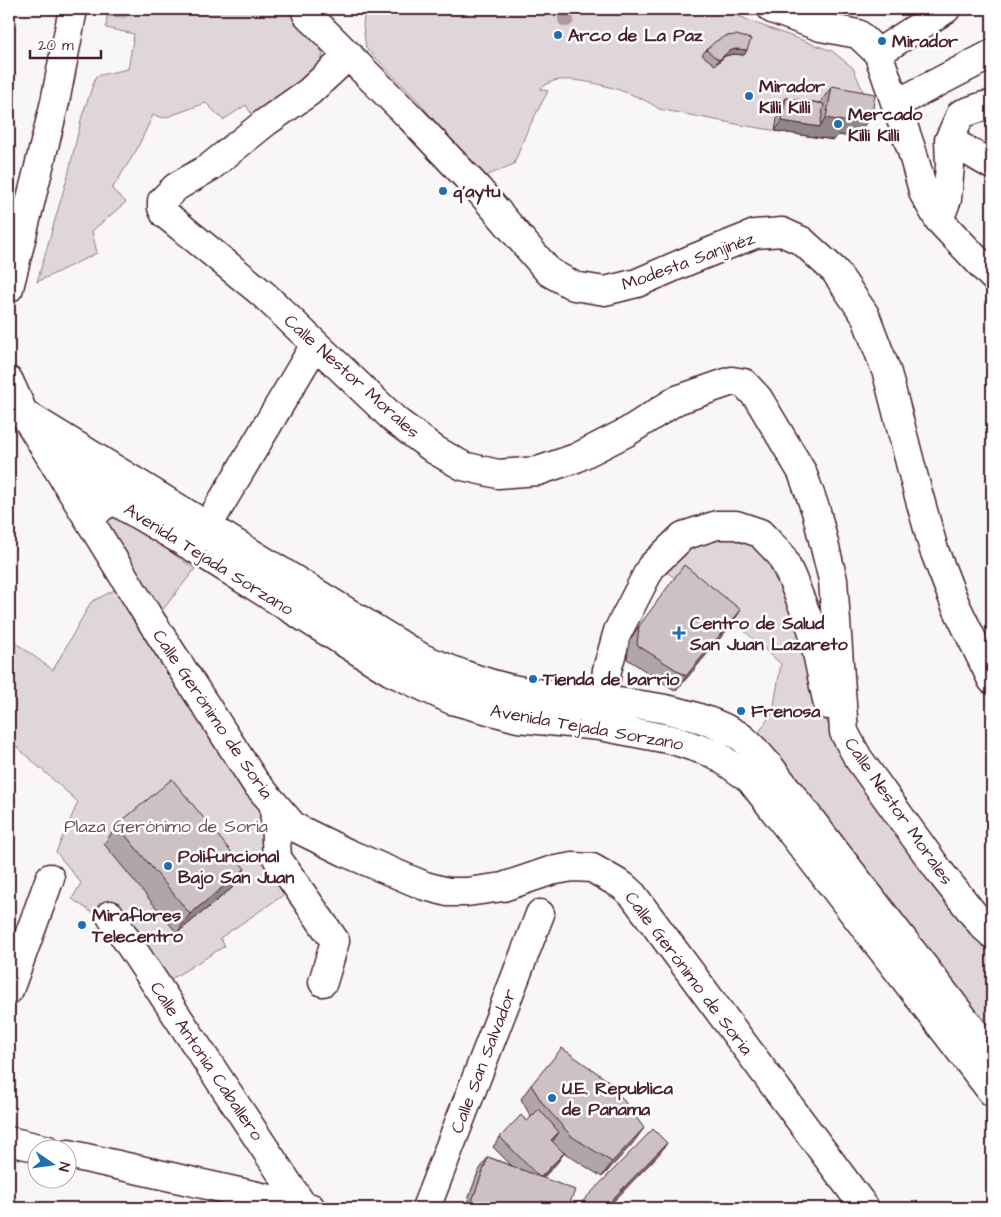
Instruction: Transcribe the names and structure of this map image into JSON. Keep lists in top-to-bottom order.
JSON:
{
  "streets": {
    "street": [
      "Modesta Sanjinéz",
      "Calle Nestor Morales",
      "Avenida Tejada Sorzano",
      "Calle Gerónimo de Soria",
      "Calle Antonia Caballero",
      "Calle San Salvador"
    ]
  },
  "crossings": [
    ["Modesta Sanjinéz", "Calle Nestor Morales"],
    ["Avenida Tejada Sorzano", "Calle Gerónimo de Soria"]
  ],
  "parks": ["Plaza Gerónimo de Soria"],
  "places": {
    "other": [
      "Arco de La Paz",
      "Mirador",
      "Mirador Killi Killi",
      "Mercado Killi Killi",
      "q'aytu",
      "Tienda de barrio",
      "Frenosa",
      "Polifuncional Bajo San Juan",
      "Miraflores Telecentro",
      "U.E. Republica de Panama"
    ],
    "health": ["Centro de Salud San Juan Lazareto"]
  },
  "scale_bar": "20 m",
  "north": "right"
}
